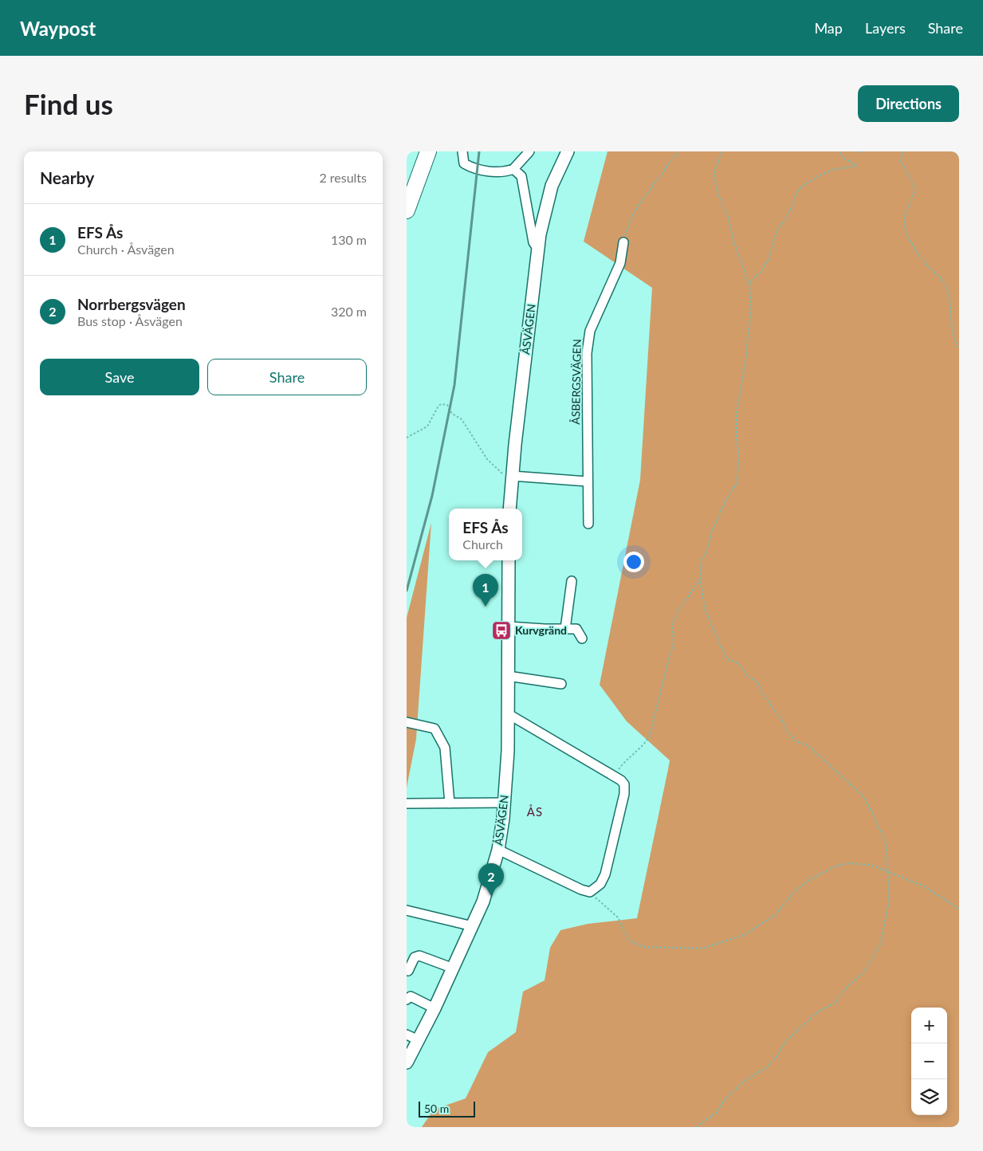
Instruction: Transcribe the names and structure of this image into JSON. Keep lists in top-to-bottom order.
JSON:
{
  "streets": {
    "street": ["ÅSVÄGEN", "ÅSBERGSVÄGEN"]
  },
  "districts": ["ÅS"],
  "places": {
    "bus stop": ["Kurvgränd"]
  },
  "scale_bar": "50 m",
  "page": {
    "header": "Waypost",
    "nav": ["Map", "Layers", "Share"],
    "buttons": [
      "Directions",
      ["Save", "Share"]
    ],
    "title": "Find us",
    "heading": ["Nearby", "2 results"],
    "list": [
      {
        "mark": "1",
        "name": "EFS Ås",
        "note": "Church · Åsvägen",
        "value": "130 m"
      },
      {
        "mark": "2",
        "name": "Norrbergsvägen",
        "note": "Bus stop · Åsvägen",
        "value": "320 m"
      }
    ],
    "popup": ["EFS Ås", "Church"],
    "pins": ["1", "2"],
    "map_buttons": ["+", "−"],
    "scale": "50 m"
  }
}
